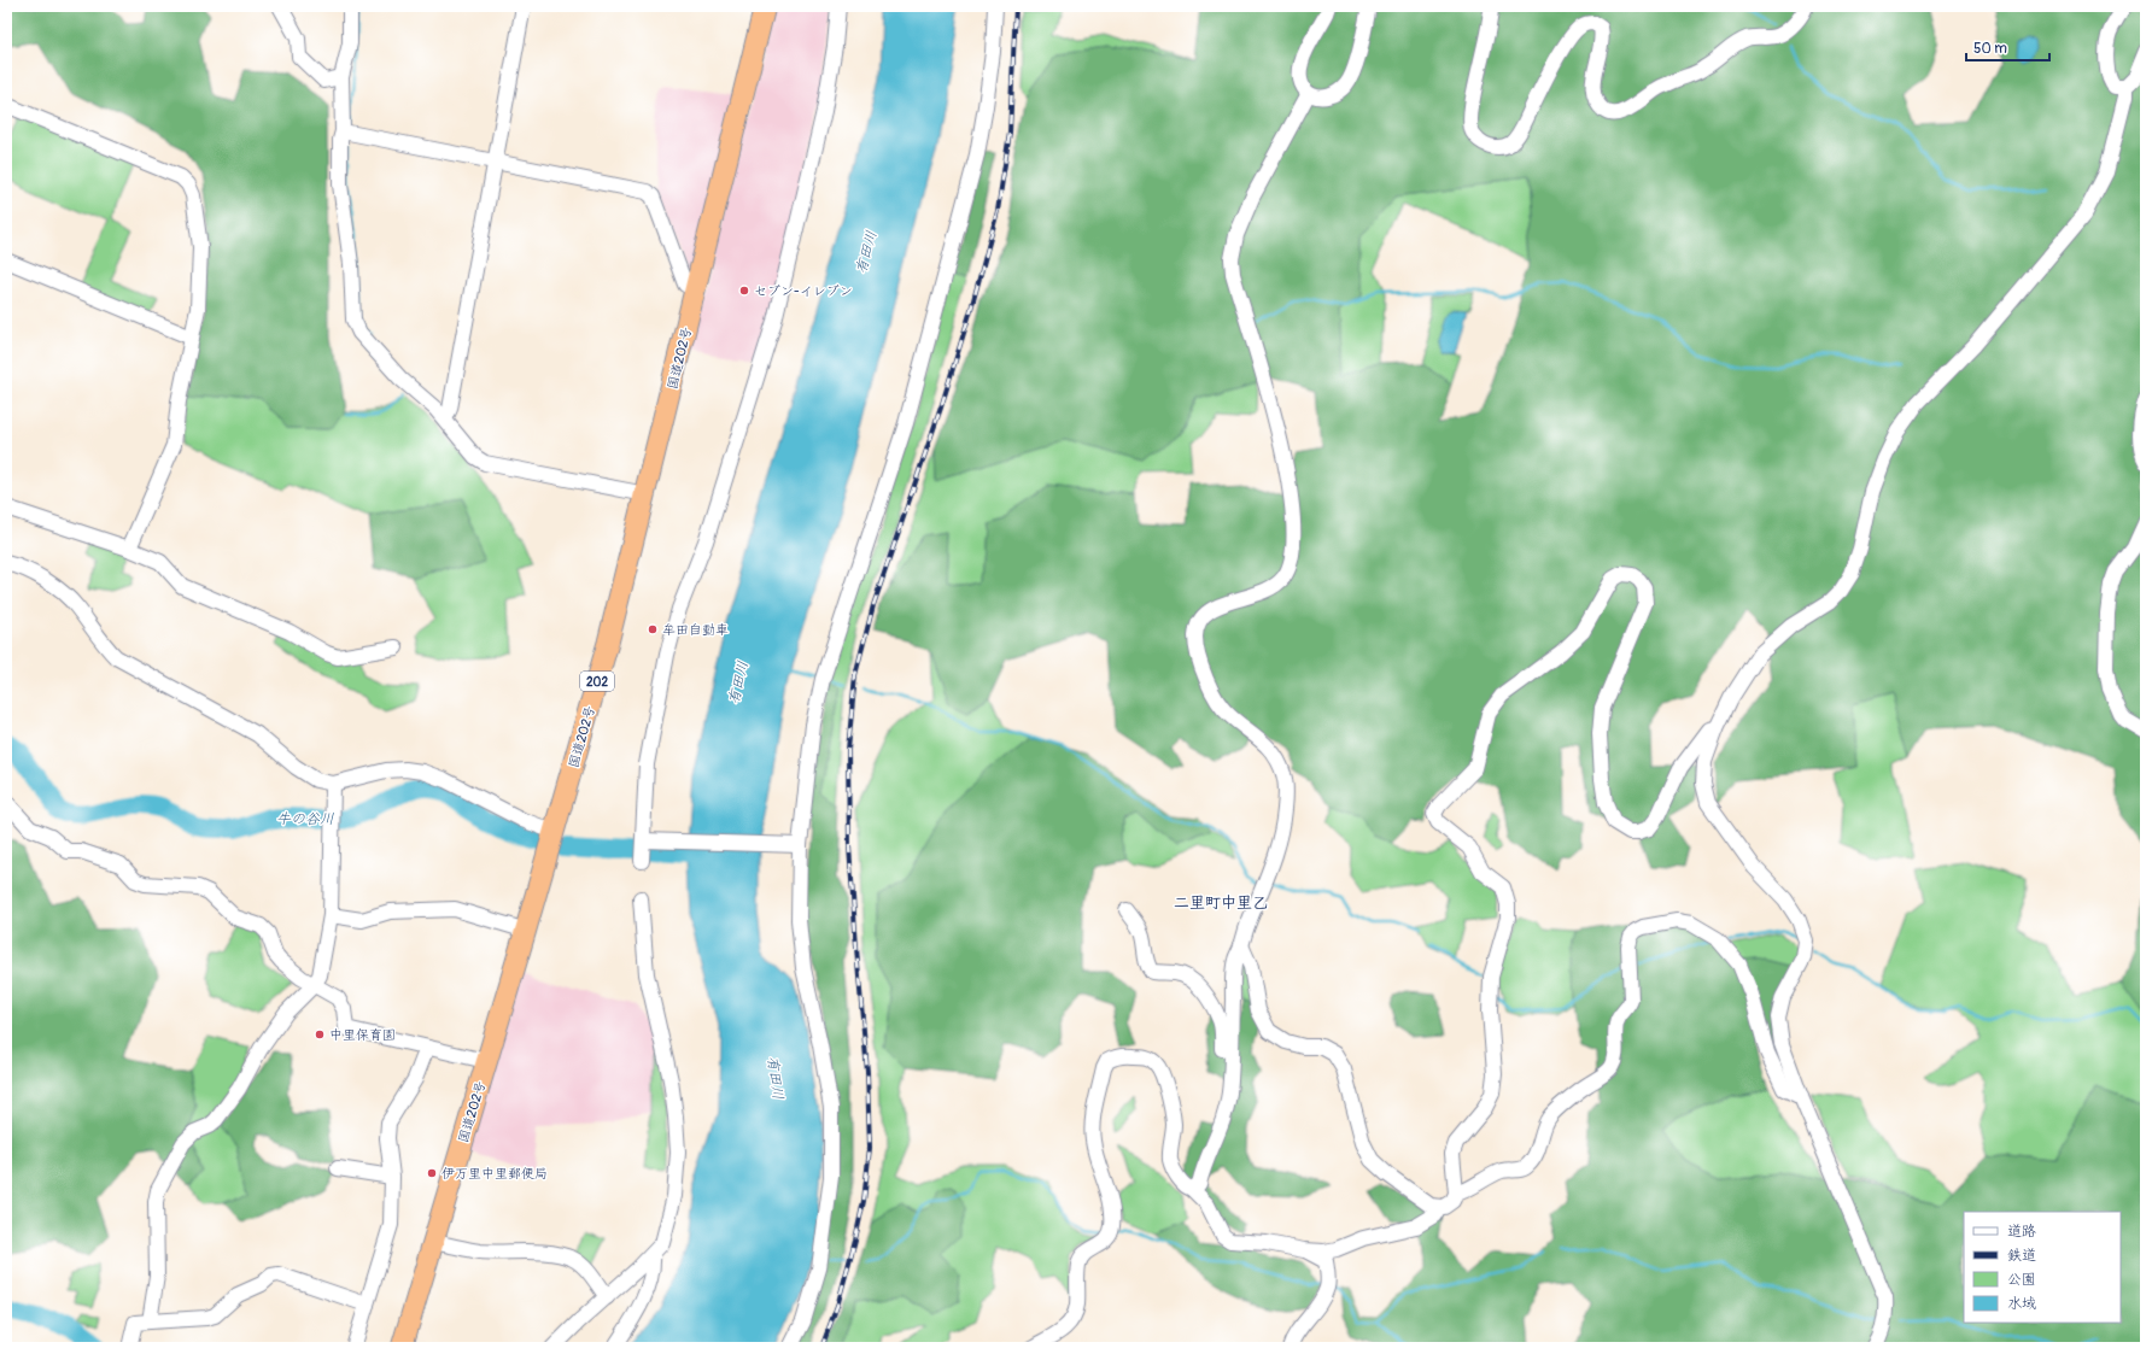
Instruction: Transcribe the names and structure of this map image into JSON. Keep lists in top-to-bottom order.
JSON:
{
  "streets": {
    "highway": ["国道202号", "202"]
  },
  "districts": ["二里町中里乙"],
  "water": ["有田川", "牛の谷川"],
  "places": [
    "セブン-イレブン",
    "牟田自動車",
    "中里保育園",
    "伊万里中里郵便局"
  ],
  "legend": [
    "道路",
    "鉄道",
    "公園",
    "水域"
  ],
  "scale_bar": "50 m"
}
